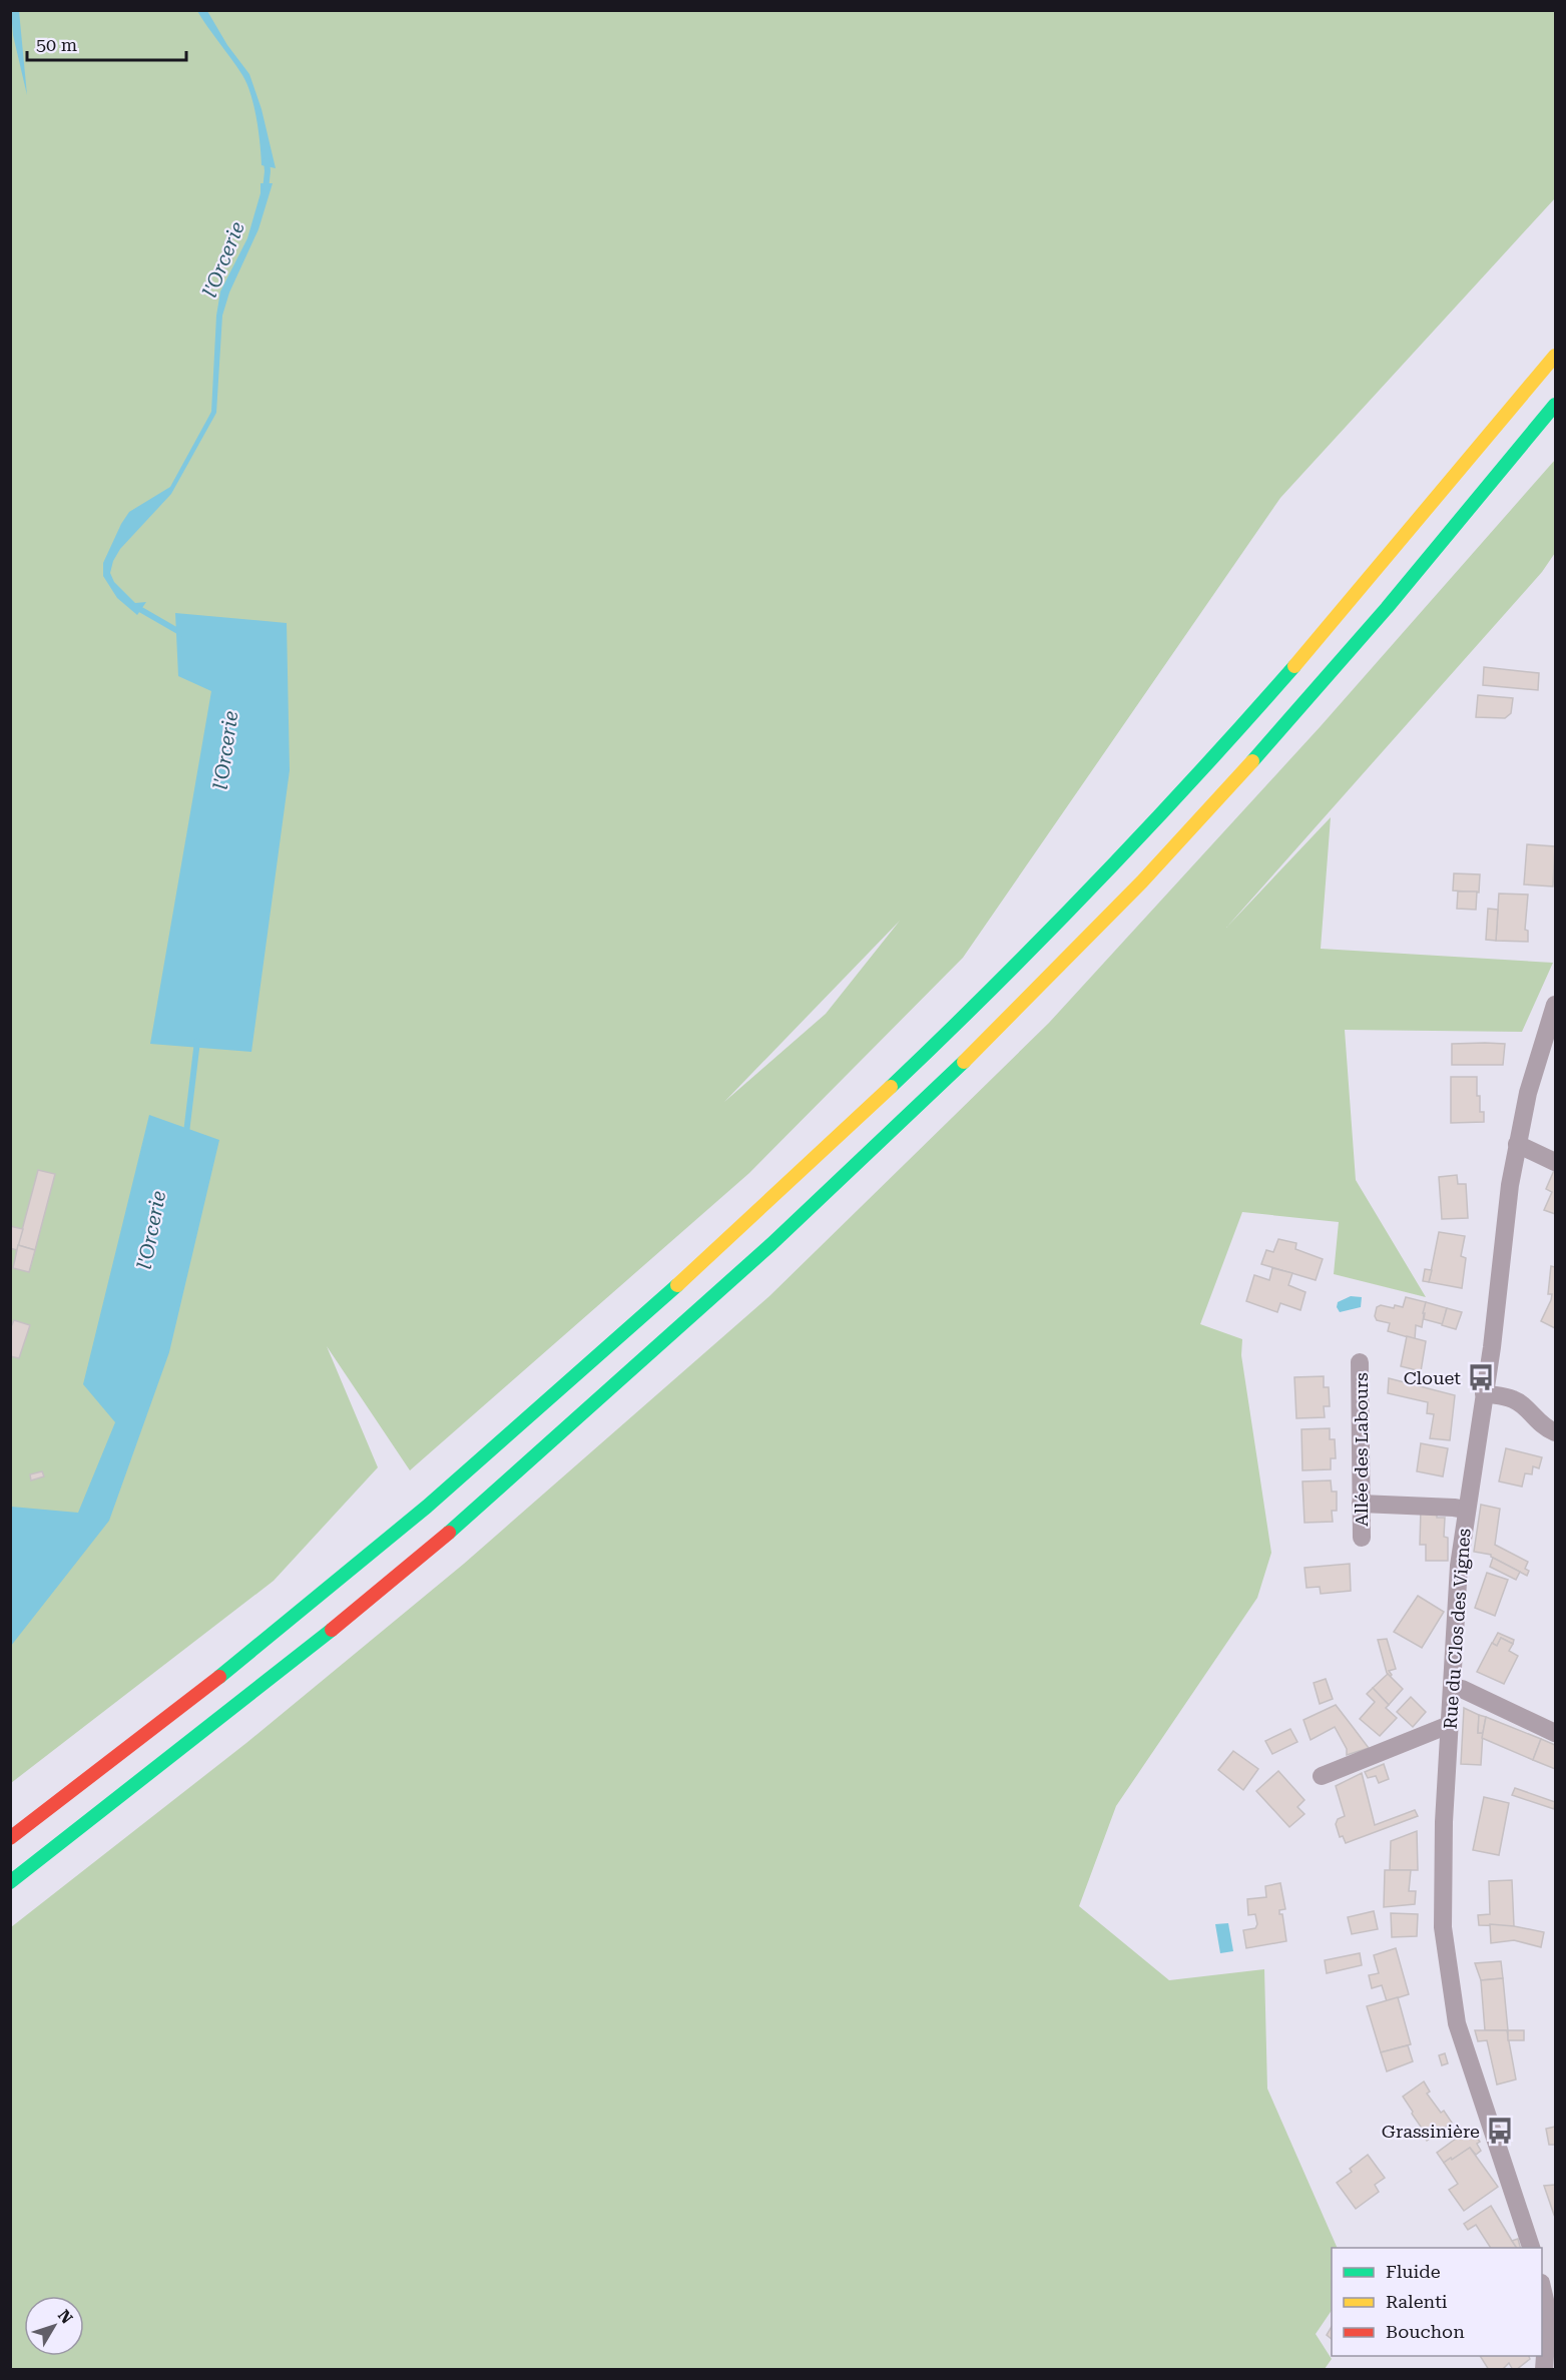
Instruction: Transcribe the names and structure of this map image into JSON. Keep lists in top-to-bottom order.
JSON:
{
  "streets": {
    "street": ["Allée des Labours", "Rue du Clos des Vignes"]
  },
  "water": ["l'Orcerie"],
  "places": {
    "bus stop": ["Clouet", "Grassinière"]
  },
  "legend": ["Fluide", "Ralenti", "Bouchon"],
  "scale_bar": "50 m",
  "north": "top right"
}
